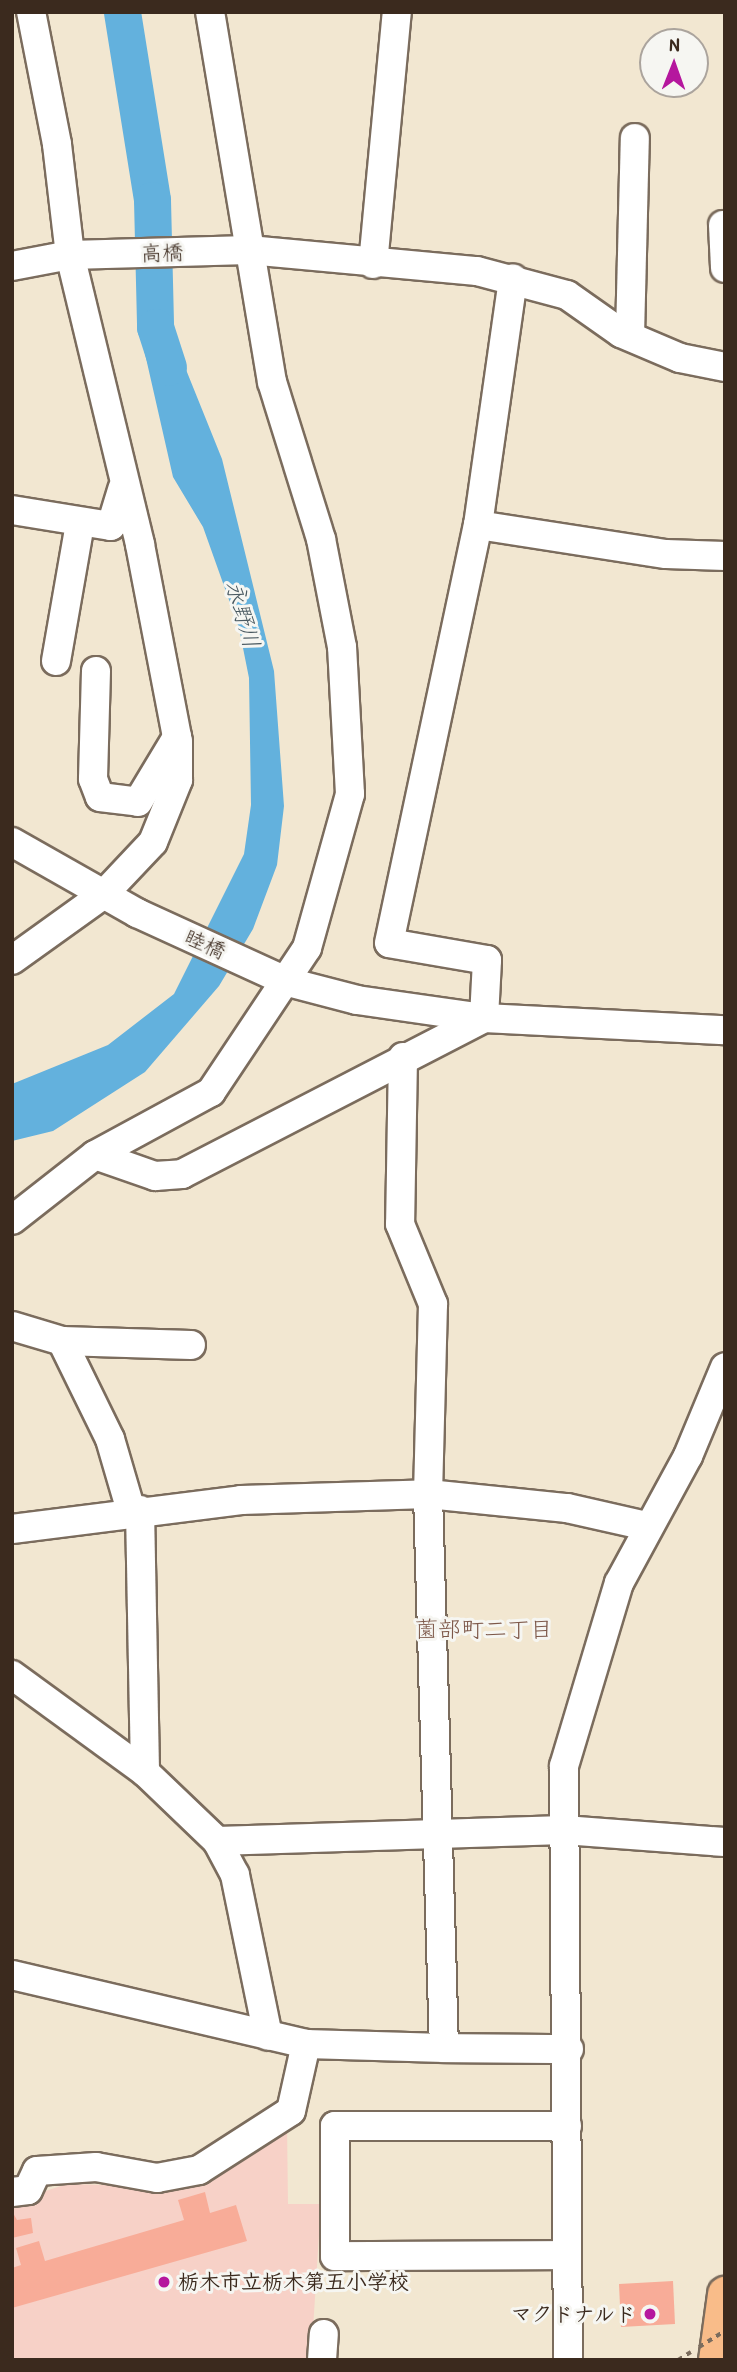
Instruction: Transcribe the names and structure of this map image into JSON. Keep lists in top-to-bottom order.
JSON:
{
  "streets": {
    "street": ["高橋", "睦橋"]
  },
  "districts": ["薗部町二丁目"],
  "water": ["永野川"],
  "places": ["栃木市立栃木第五小学校", "マクドナルド"],
  "north": "top"
}
